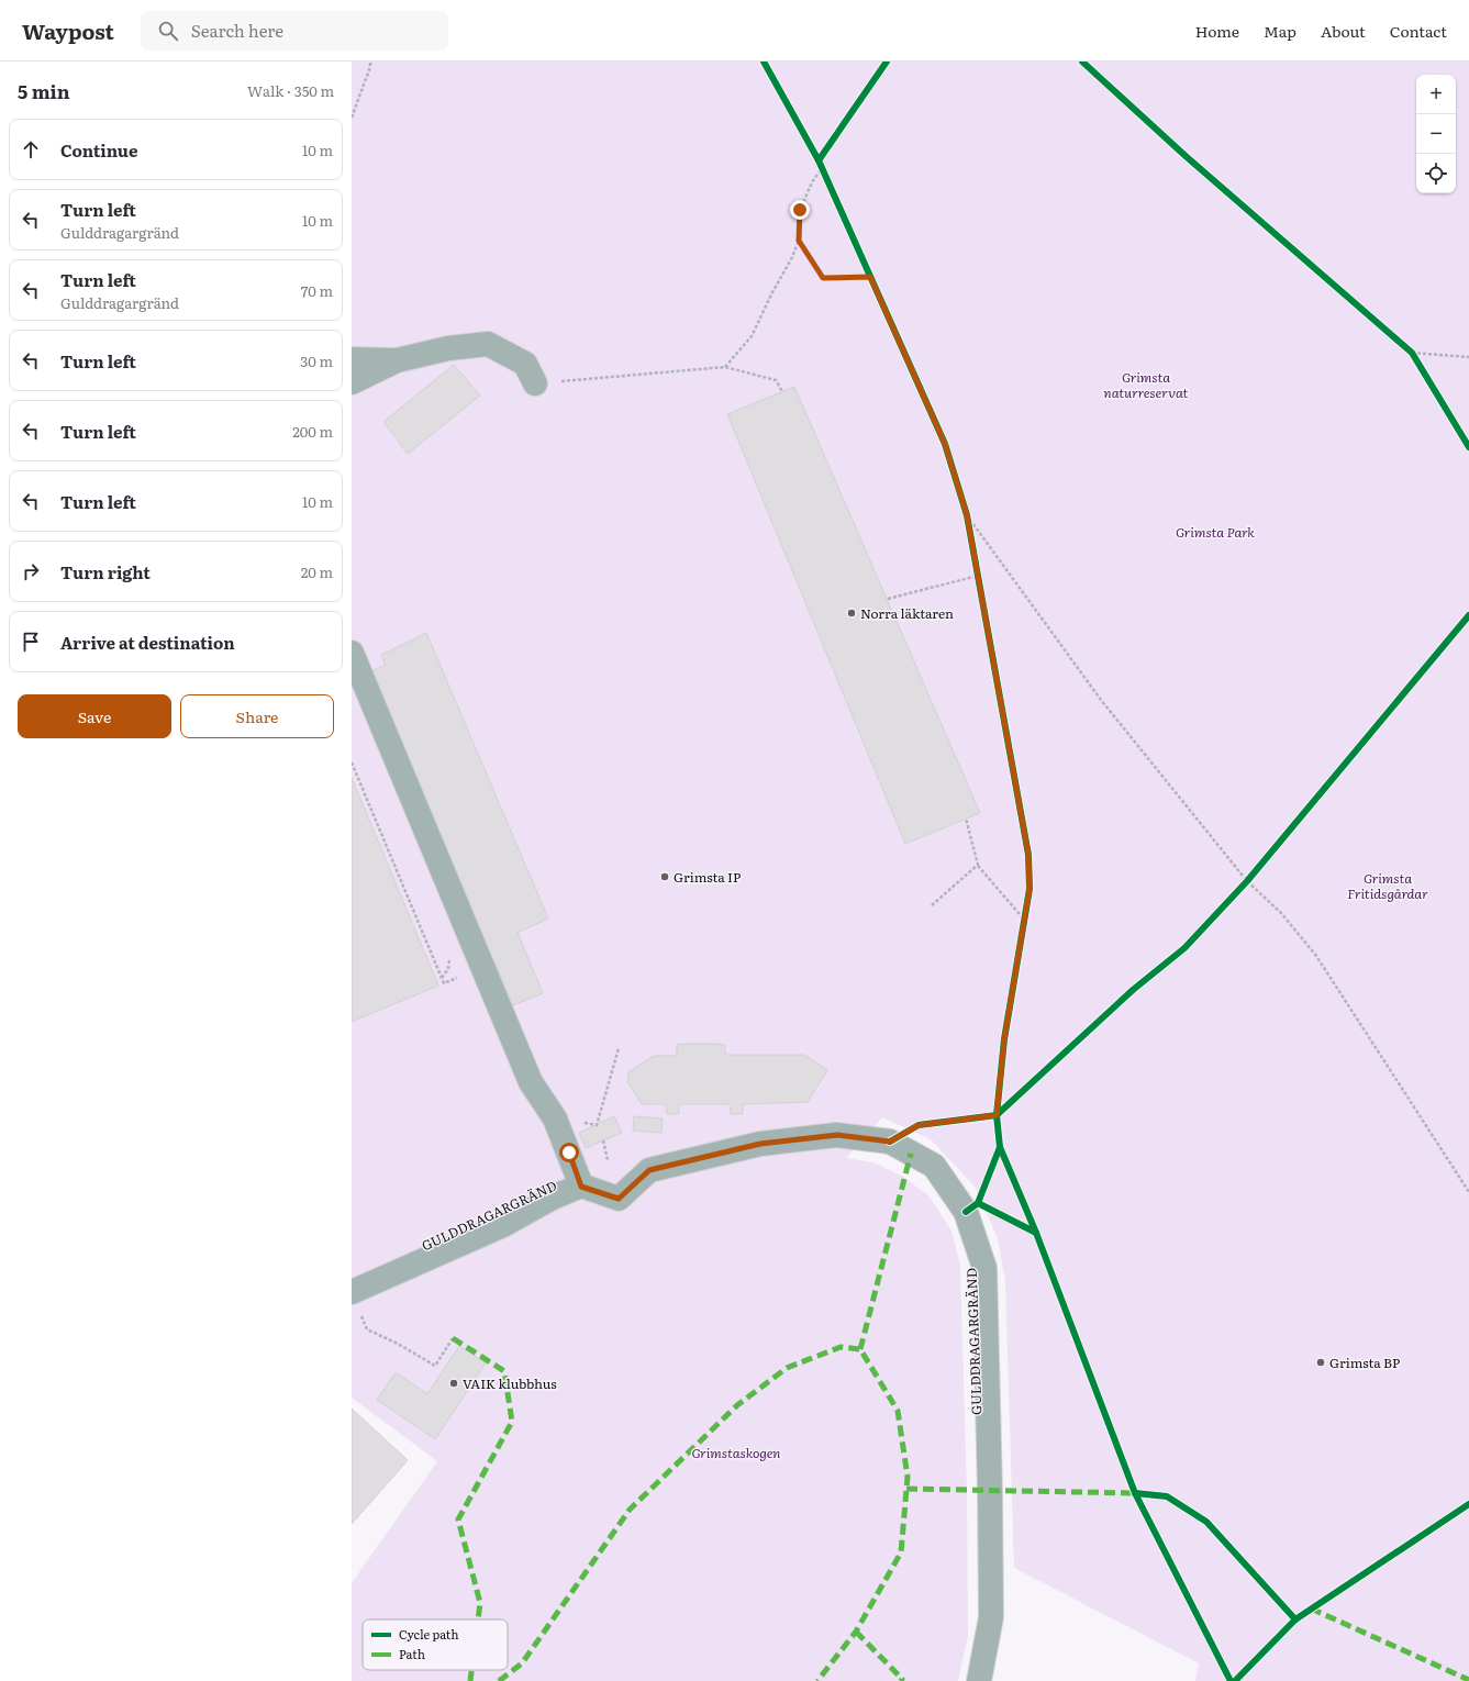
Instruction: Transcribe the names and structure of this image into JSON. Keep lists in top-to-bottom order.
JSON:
{
  "streets": {
    "street": ["GULDDRAGARGRÄND"]
  },
  "parks": [
    "Grimsta naturreservat",
    "Grimsta Park",
    "Grimsta Fritidsgårdar",
    "Grimstaskogen"
  ],
  "places": [
    "Norra läktaren",
    "Grimsta IP",
    "Grimsta BP",
    "VAIK klubbhus"
  ],
  "legend": ["Cycle path", "Path"],
  "page": {
    "header": "Waypost",
    "search": "Search here",
    "nav": [
      "Home",
      "Map",
      "About",
      "Contact"
    ],
    "heading": ["5 min", "Walk · 350 m"],
    "map_buttons": ["+", "−"],
    "list": [
      ["Continue", "10 m"],
      ["Turn left", "Gulddragargränd", "10 m"],
      ["Turn left", "Gulddragargränd", "70 m"],
      ["Turn left", "30 m"],
      ["Turn left", "200 m"],
      ["Turn left", "10 m"],
      ["Turn right", "20 m"],
      "Arrive at destination"
    ],
    "buttons": ["Save", "Share"]
  }
}
